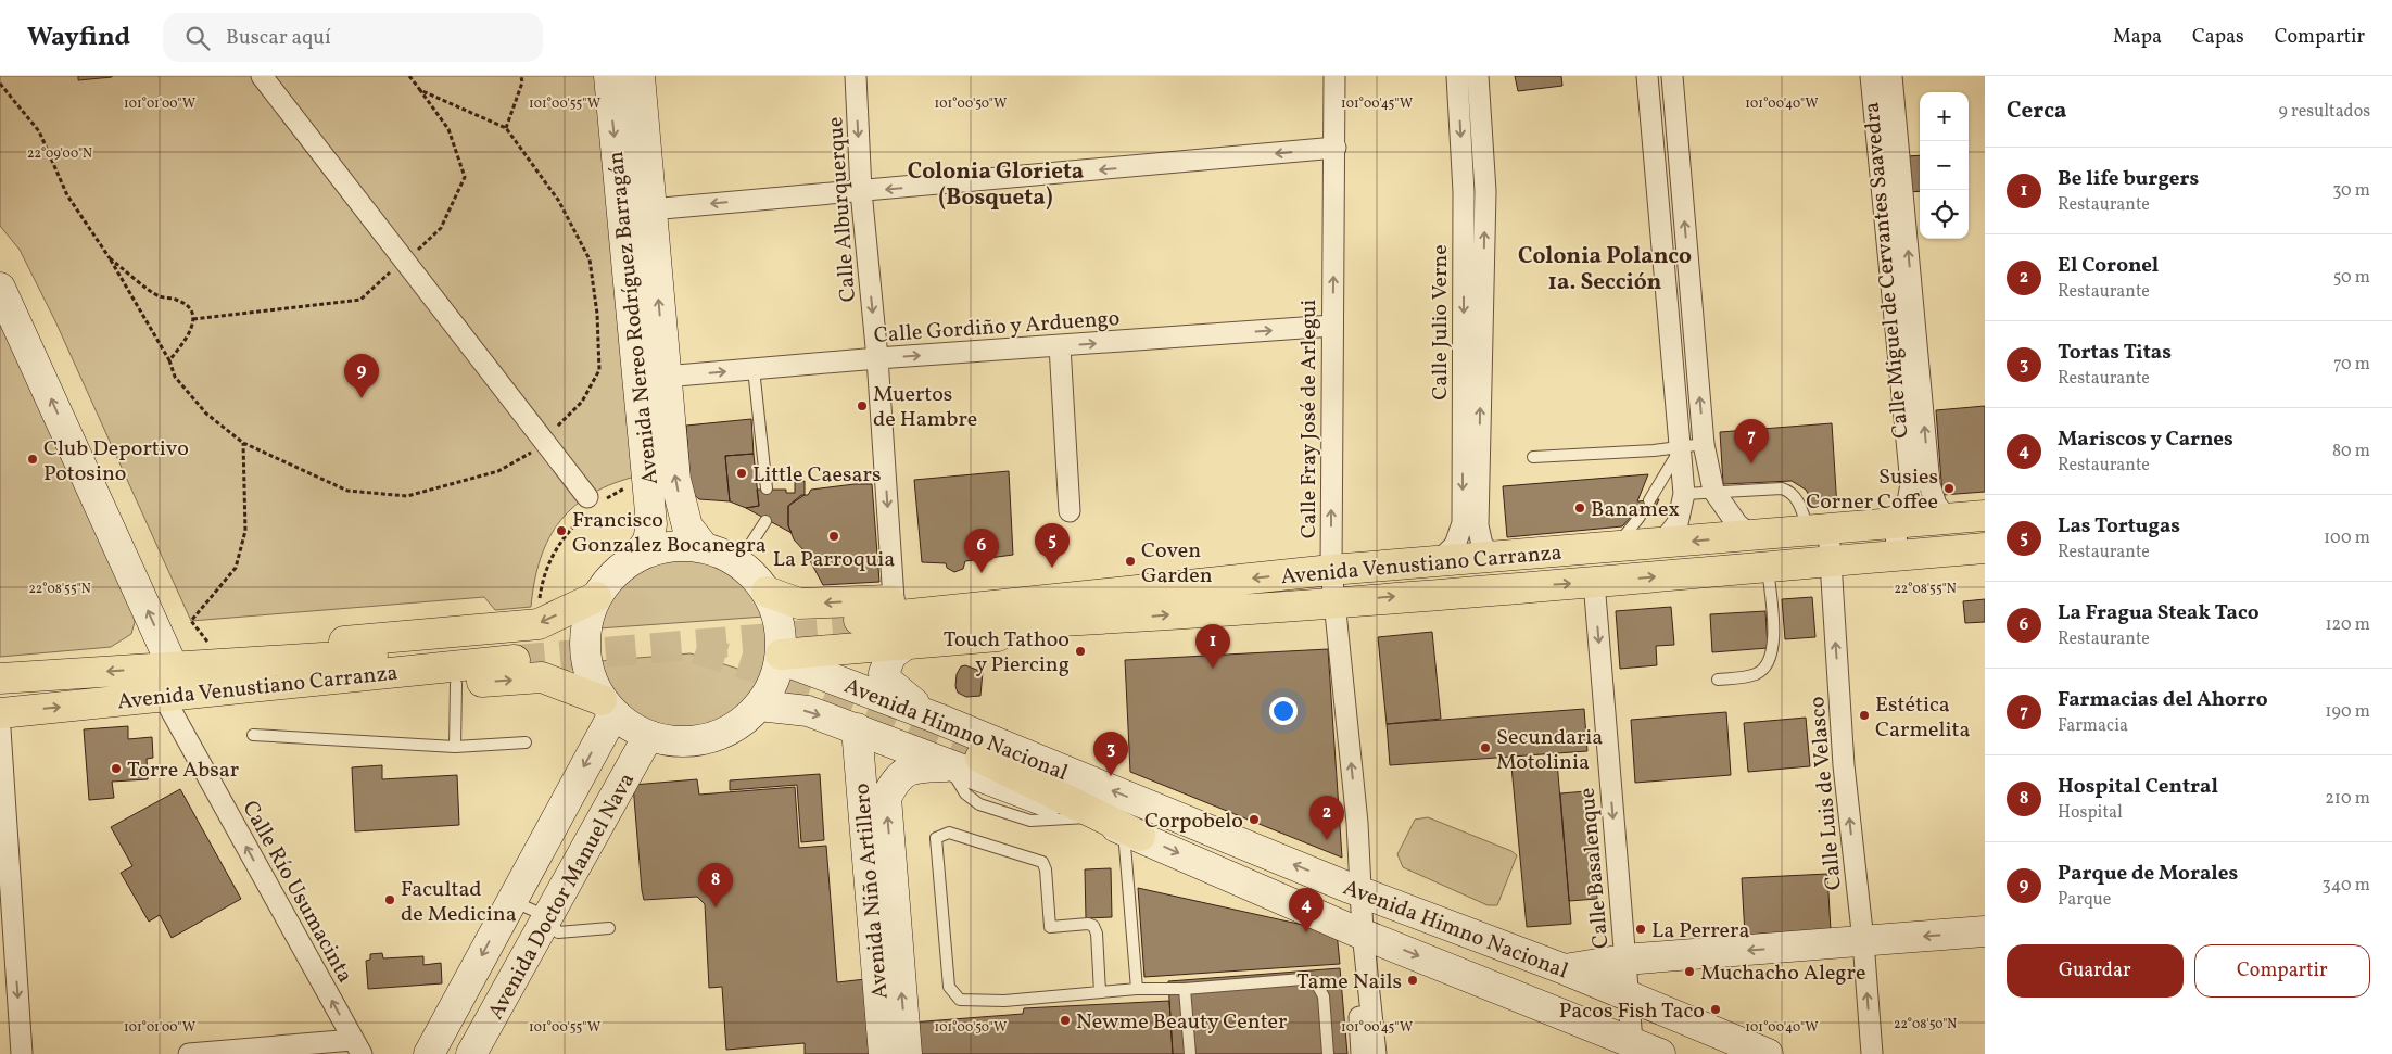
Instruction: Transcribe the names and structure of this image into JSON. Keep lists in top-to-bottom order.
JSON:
{
  "streets": {
    "main road": [
      "Avenida Nereo Rodríguez Barragán",
      "Avenida Venustiano Carranza",
      "Avenida Himno Nacional",
      "Avenida Niño Artillero",
      "Avenida Doctor Manuel Nava"
    ],
    "street": [
      "Calle Alburquerque",
      "Calle Miguel de Cervantes Saavedra",
      "Calle Julio Verne",
      "Calle Gordiño y Arduengo",
      "Calle Fray José de Arlegui",
      "Calle Luis de Velasco",
      "Calle Basalenque",
      "Calle Río Usumacinta"
    ]
  },
  "crossings": [
    ["Calle Alburquerque", "Calle Gordiño y Arduengo"],
    ["Calle Miguel de Cervantes Saavedra", "Avenida Venustiano Carranza"],
    ["Avenida Nereo Rodríguez Barragán", "Calle Gordiño y Arduengo"],
    ["Calle Julio Verne", "Avenida Venustiano Carranza"],
    ["Calle Gordiño y Arduengo", "Calle Fray José de Arlegui"],
    ["Calle Fray José de Arlegui", "Avenida Venustiano Carranza"],
    ["Calle Fray José de Arlegui", "Avenida Himno Nacional"],
    ["Avenida Venustiano Carranza", "Calle Luis de Velasco"],
    ["Avenida Venustiano Carranza", "Calle Basalenque"],
    ["Avenida Venustiano Carranza", "Calle Río Usumacinta"],
    ["Avenida Himno Nacional", "Calle Basalenque"],
    ["Avenida Himno Nacional", "Avenida Niño Artillero"]
  ],
  "one_way": [
    "Calle Fray José de Arlegui",
    "Calle Luis de Velasco",
    "Calle Basalenque",
    "Calle Río Usumacinta"
  ],
  "districts": ["Colonia Glorieta (Bosqueta)", "Colonia Polanco 1a. Sección"],
  "places": [
    "Muertos de Hambre",
    "Club Deportivo Potosino",
    "Little Caesars",
    "Susies Corner Coffee",
    "Banamex",
    "Francisco Gonzalez Bocanegra",
    "La Parroquia",
    "Coven Garden",
    "Touch Tathoo y Piercing",
    "Estética Carmelita",
    "Secundaria Motolinia",
    "Torre Absar",
    "Corpobelo",
    "Facultad de Medicina",
    "La Perrera",
    "Muchacho Alegre",
    "Tame Nails",
    "Pacos Fish Taco",
    "Newme Beauty Center"
  ],
  "page": {
    "header": "Wayfind",
    "search": "Buscar aquí",
    "nav": ["Mapa", "Capas", "Compartir"],
    "heading": ["Cerca", "9 resultados"],
    "map_buttons": ["+", "−"],
    "list": [
      {
        "mark": "1",
        "name": "Be life burgers",
        "note": "Restaurante",
        "value": "30 m"
      },
      {
        "mark": "2",
        "name": "El Coronel",
        "note": "Restaurante",
        "value": "50 m"
      },
      {
        "mark": "3",
        "name": "Tortas Titas",
        "note": "Restaurante",
        "value": "70 m"
      },
      {
        "mark": "4",
        "name": "Mariscos y Carnes",
        "note": "Restaurante",
        "value": "80 m"
      },
      {
        "mark": "5",
        "name": "Las Tortugas",
        "note": "Restaurante",
        "value": "100 m"
      },
      {
        "mark": "6",
        "name": "La Fragua Steak Taco",
        "note": "Restaurante",
        "value": "120 m"
      },
      {
        "mark": "7",
        "name": "Farmacias del Ahorro",
        "note": "Farmacia",
        "value": "190 m"
      },
      {
        "mark": "8",
        "name": "Hospital Central",
        "note": "Hospital",
        "value": "210 m"
      },
      {
        "mark": "9",
        "name": "Parque de Morales",
        "note": "Parque",
        "value": "340 m"
      }
    ],
    "pins": [
      "9",
      "7",
      "5",
      "6",
      "1",
      "3",
      "2",
      "8",
      "4"
    ],
    "buttons": ["Guardar", "Compartir"]
  },
  "coordinates": [
    "101°01'00\"W",
    "101°00'55\"W",
    "101°00'50\"W",
    "101°00'45\"W",
    "101°00'40\"W",
    "22°09'00\"N",
    "22°08'55\"N",
    "22°08'50\"N"
  ]
}
